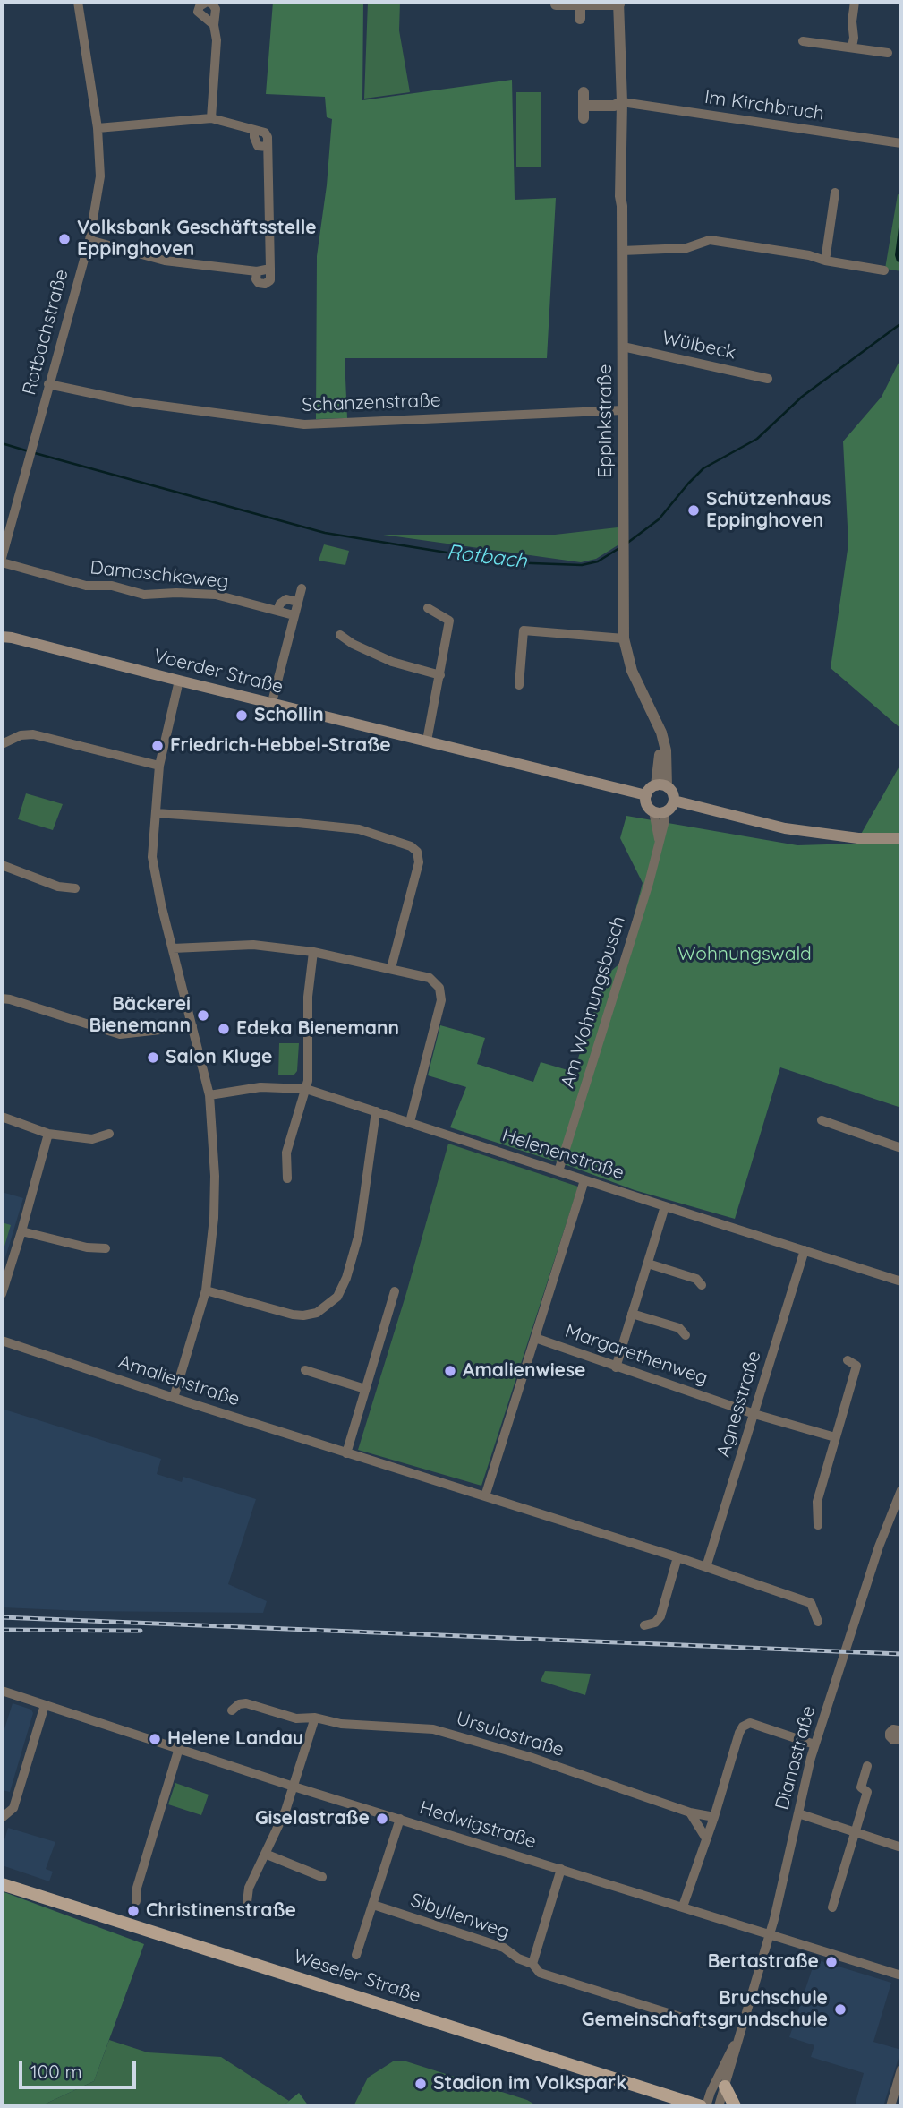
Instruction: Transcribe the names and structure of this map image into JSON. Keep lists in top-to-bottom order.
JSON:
{
  "streets": {
    "main road": ["Voerder Straße", "Weseler Straße"],
    "street": [
      "Im Kirchbruch",
      "Rotbachstraße",
      "Wülbeck",
      "Schanzenstraße",
      "Eppinkstraße",
      "Damaschkeweg",
      "Am Wohnungsbusch",
      "Helenenstraße",
      "Margarethenweg",
      "Amalienstraße",
      "Agnesstraße",
      "Ursulastraße",
      "Dianastraße",
      "Hedwigstraße",
      "Sibyllenweg"
    ]
  },
  "crossings": [
    ["Im Kirchbruch", "Eppinkstraße"],
    ["Rotbachstraße", "Schanzenstraße"],
    ["Rotbachstraße", "Damaschkeweg"],
    ["Wülbeck", "Eppinkstraße"],
    ["Schanzenstraße", "Eppinkstraße"],
    ["Eppinkstraße", "Voerder Straße"],
    ["Eppinkstraße", "Am Wohnungsbusch"],
    ["Voerder Straße", "Am Wohnungsbusch"],
    ["Am Wohnungsbusch", "Helenenstraße"],
    ["Helenenstraße", "Agnesstraße"],
    ["Margarethenweg", "Agnesstraße"],
    ["Amalienstraße", "Agnesstraße"],
    ["Dianastraße", "Hedwigstraße"]
  ],
  "water": ["Rotbach"],
  "parks": ["Wohnungswald"],
  "places": [
    "Volksbank Geschäftsstelle Eppinghoven",
    "Schützenhaus Eppinghoven",
    "Schollin",
    "Friedrich-Hebbel-Straße",
    "Bäckerei Bienemann",
    "Edeka Bienemann",
    "Salon Kluge",
    "Amalienwiese",
    "Helene Landau",
    "Giselastraße",
    "Christinenstraße",
    "Bertastraße",
    "Bruchschule Gemeinschaftsgrundschule",
    "Stadion im Volkspark"
  ],
  "scale_bar": "100 m"
}
